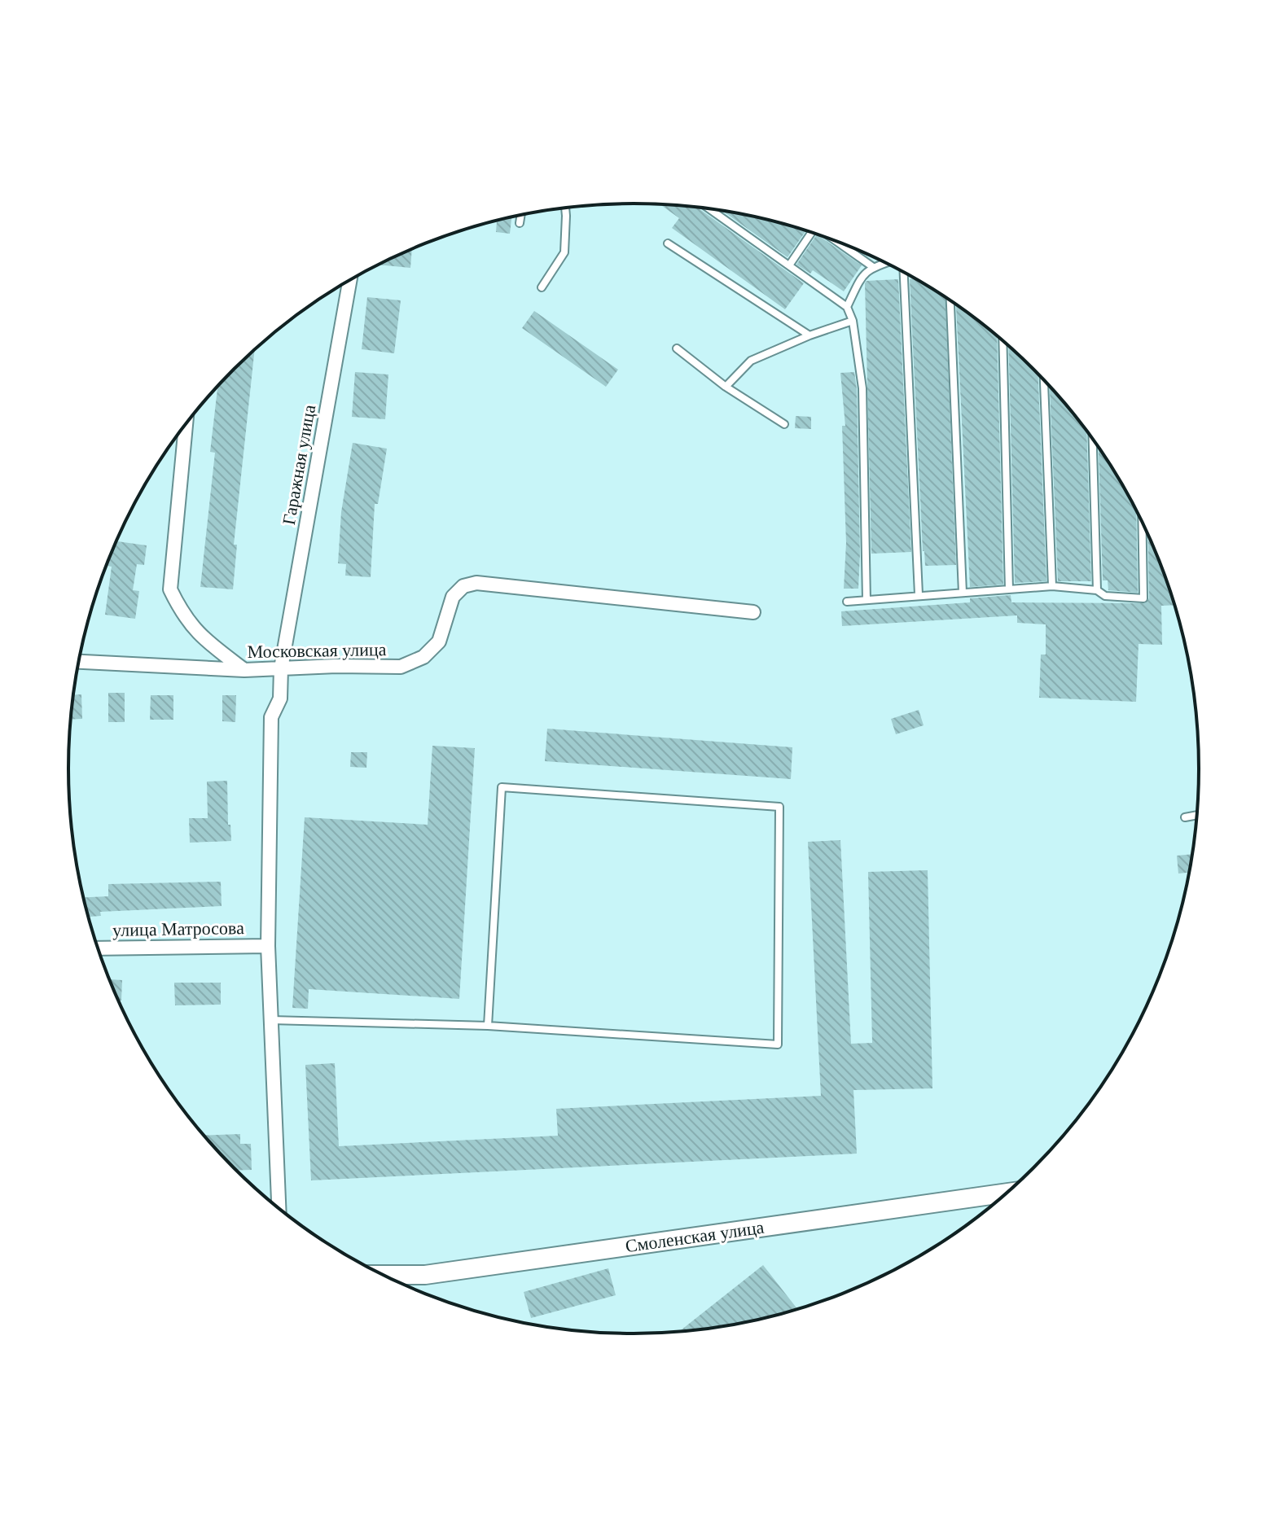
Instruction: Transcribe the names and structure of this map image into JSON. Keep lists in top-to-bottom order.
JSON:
{
  "streets": {
    "main road": ["Смоленская улица"],
    "street": ["Гаражная улица", "Московская улица", "улица Матросова"]
  },
  "crossings": [
    ["Гаражная улица", "Московская улица"],
    ["Гаражная улица", "улица Матросова"]
  ]
}
